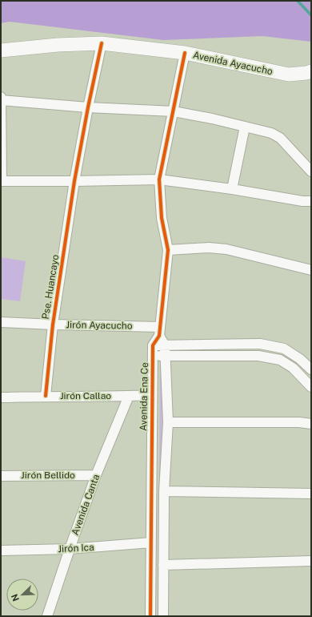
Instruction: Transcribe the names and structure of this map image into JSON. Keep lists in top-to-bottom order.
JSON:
{
  "streets": {
    "street": [
      "Avenida Ayacucho",
      "Pse. Huancayo",
      "Jirón Ayacucho",
      "Jirón Callao",
      "Avenida Ena Ce",
      "Jirón Bellido",
      "Avenida Canta",
      "Jirón Ica"
    ]
  },
  "crossings": [
    ["Avenida Ayacucho", "Pse. Huancayo"],
    ["Pse. Huancayo", "Jirón Ayacucho"],
    ["Pse. Huancayo", "Jirón Callao"],
    ["Jirón Callao", "Avenida Ena Ce"],
    ["Jirón Callao", "Avenida Canta"],
    ["Avenida Ena Ce", "Jirón Ica"],
    ["Jirón Bellido", "Avenida Canta"],
    ["Avenida Canta", "Jirón Ica"]
  ],
  "north": "bottom left"
}
